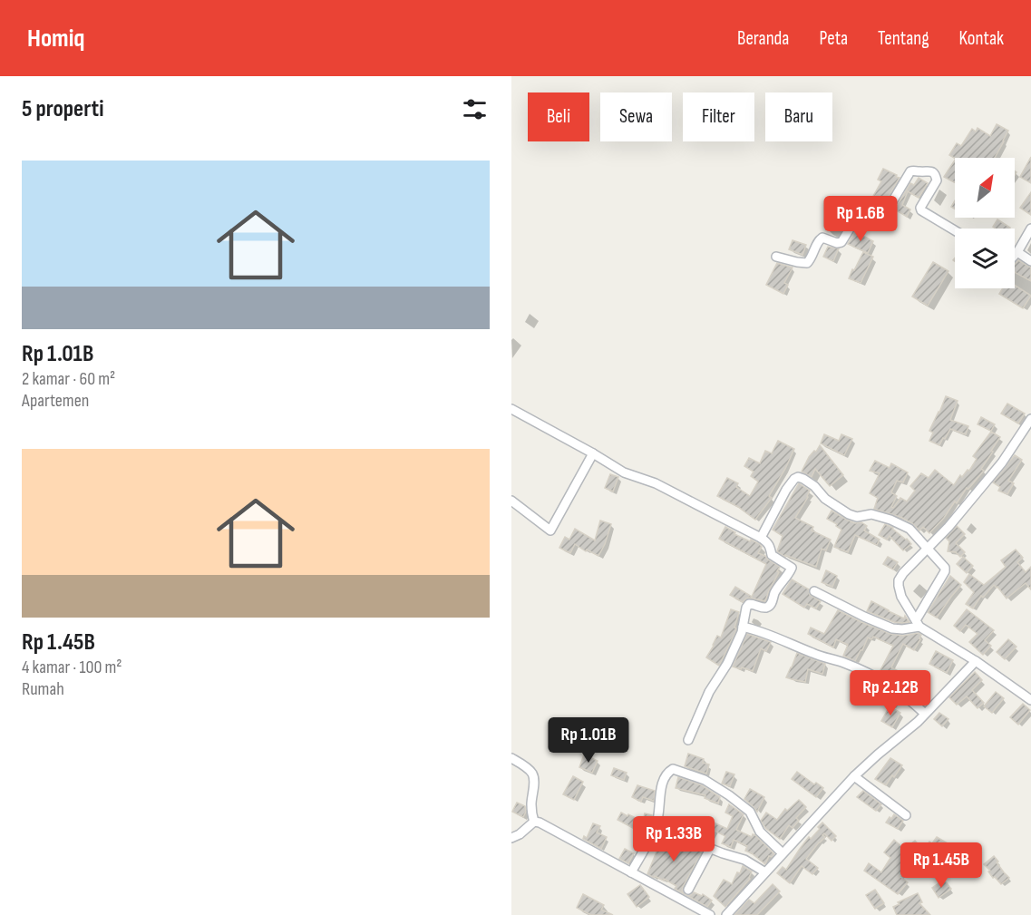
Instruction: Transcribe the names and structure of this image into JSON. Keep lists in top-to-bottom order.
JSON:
{
  "north": "top right",
  "page": {
    "header": "Homiq",
    "nav": [
      "Beranda",
      "Peta",
      "Tentang",
      "Kontak"
    ],
    "heading": "5 properti",
    "chip": [
      "Beli",
      "Sewa",
      "Filter",
      "Baru"
    ],
    "list": [
      {
        "name": "Rp 1.01B",
        "note": "2 kamar · 60 m² · Apartemen"
      },
      {
        "name": "Rp 1.45B",
        "note": "4 kamar · 100 m² · Rumah"
      }
    ],
    "price": [
      "Rp 1.6B",
      "Rp 2.12B",
      "Rp 1.01B",
      "Rp 1.33B",
      "Rp 1.45B"
    ]
  }
}
